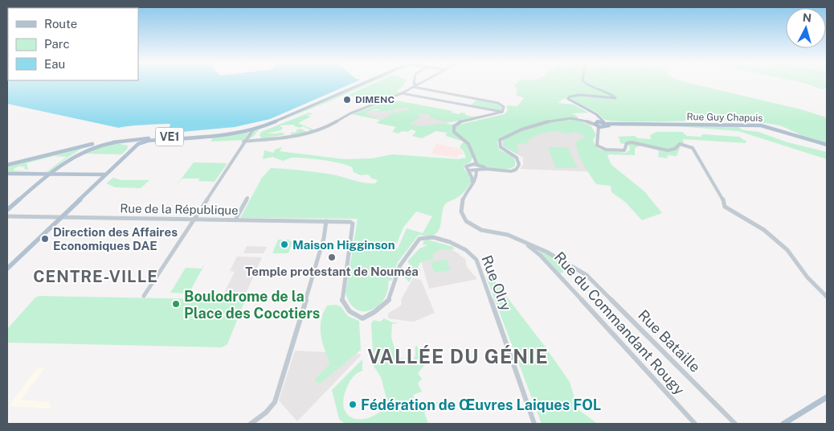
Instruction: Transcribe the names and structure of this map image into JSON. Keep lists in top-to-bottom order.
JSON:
{
  "streets": {
    "main road": ["Rue Guy Chapuis", "VE1"],
    "street": [
      "Rue de la République",
      "Rue Olry",
      "Rue du Commandant Rougy",
      "Rue Bataille"
    ]
  },
  "crossings": [
    ["Rue de la République", "Rue Olry"],
    ["Rue du Commandant Rougy", "Rue Bataille"]
  ],
  "districts": ["CENTRE-VILLE", "VALLÉE DU GÉNIE"],
  "places": [
    "DIMENC",
    "Direction des Affaires Economiques DAE",
    "Maison Higginson",
    "Temple protestant de Nouméa",
    "Boulodrome de la Place des Cocotiers",
    "Fédération de Œuvres Laiques FOL"
  ],
  "legend": ["Route", "Parc", "Eau"],
  "north": "top"
}
